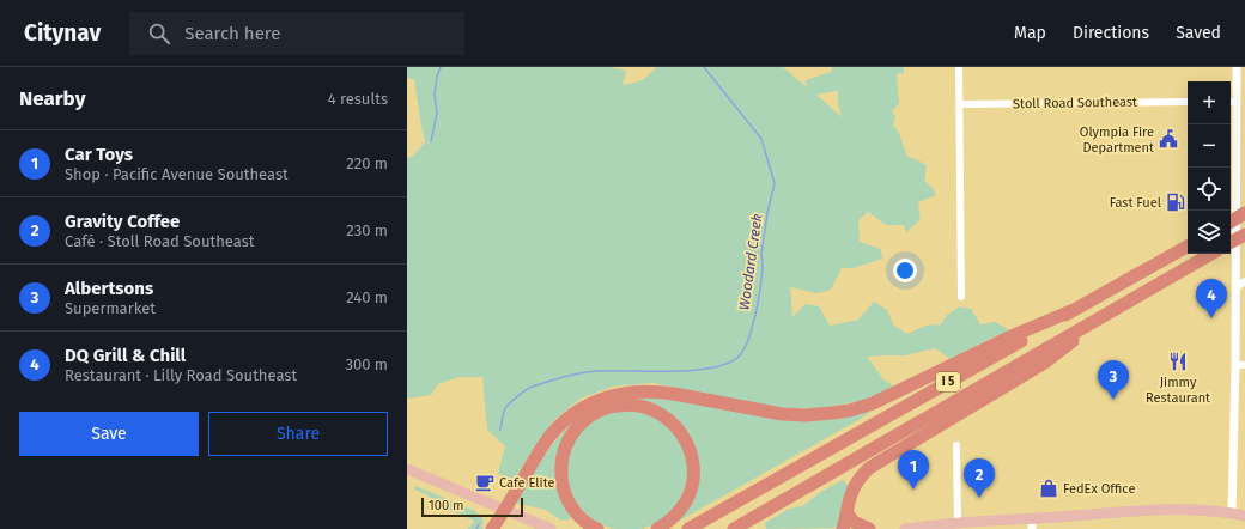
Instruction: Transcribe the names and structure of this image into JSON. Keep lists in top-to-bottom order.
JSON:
{
  "streets": {
    "highway": ["I 5"],
    "street": ["Stoll Road Southeast"]
  },
  "water": ["Woodard Creek"],
  "places": {
    "public building": ["Olympia Fire Department"],
    "fuel station": ["Fast Fuel"],
    "restaurant": ["Jimmy Restaurant"],
    "cafe": ["Cafe Elite"],
    "shop": ["FedEx Office"]
  },
  "scale_bar": "100 m",
  "page": {
    "header": "Citynav",
    "search": "Search here",
    "nav": ["Map", "Directions", "Saved"],
    "heading": ["Nearby", "4 results"],
    "map_buttons": ["+", "−"],
    "list": [
      {
        "mark": "1",
        "name": "Car Toys",
        "note": "Shop · Pacific Avenue Southeast",
        "value": "220 m"
      },
      {
        "mark": "2",
        "name": "Gravity Coffee",
        "note": "Café · Stoll Road Southeast",
        "value": "230 m"
      },
      {
        "mark": "3",
        "name": "Albertsons",
        "note": "Supermarket",
        "value": "240 m"
      },
      {
        "mark": "4",
        "name": "DQ Grill & Chill",
        "note": "Restaurant · Lilly Road Southeast",
        "value": "300 m"
      }
    ],
    "pins": [
      "4",
      "3",
      "1",
      "2"
    ],
    "buttons": ["Save", "Share"],
    "scale": "100 m"
  }
}
